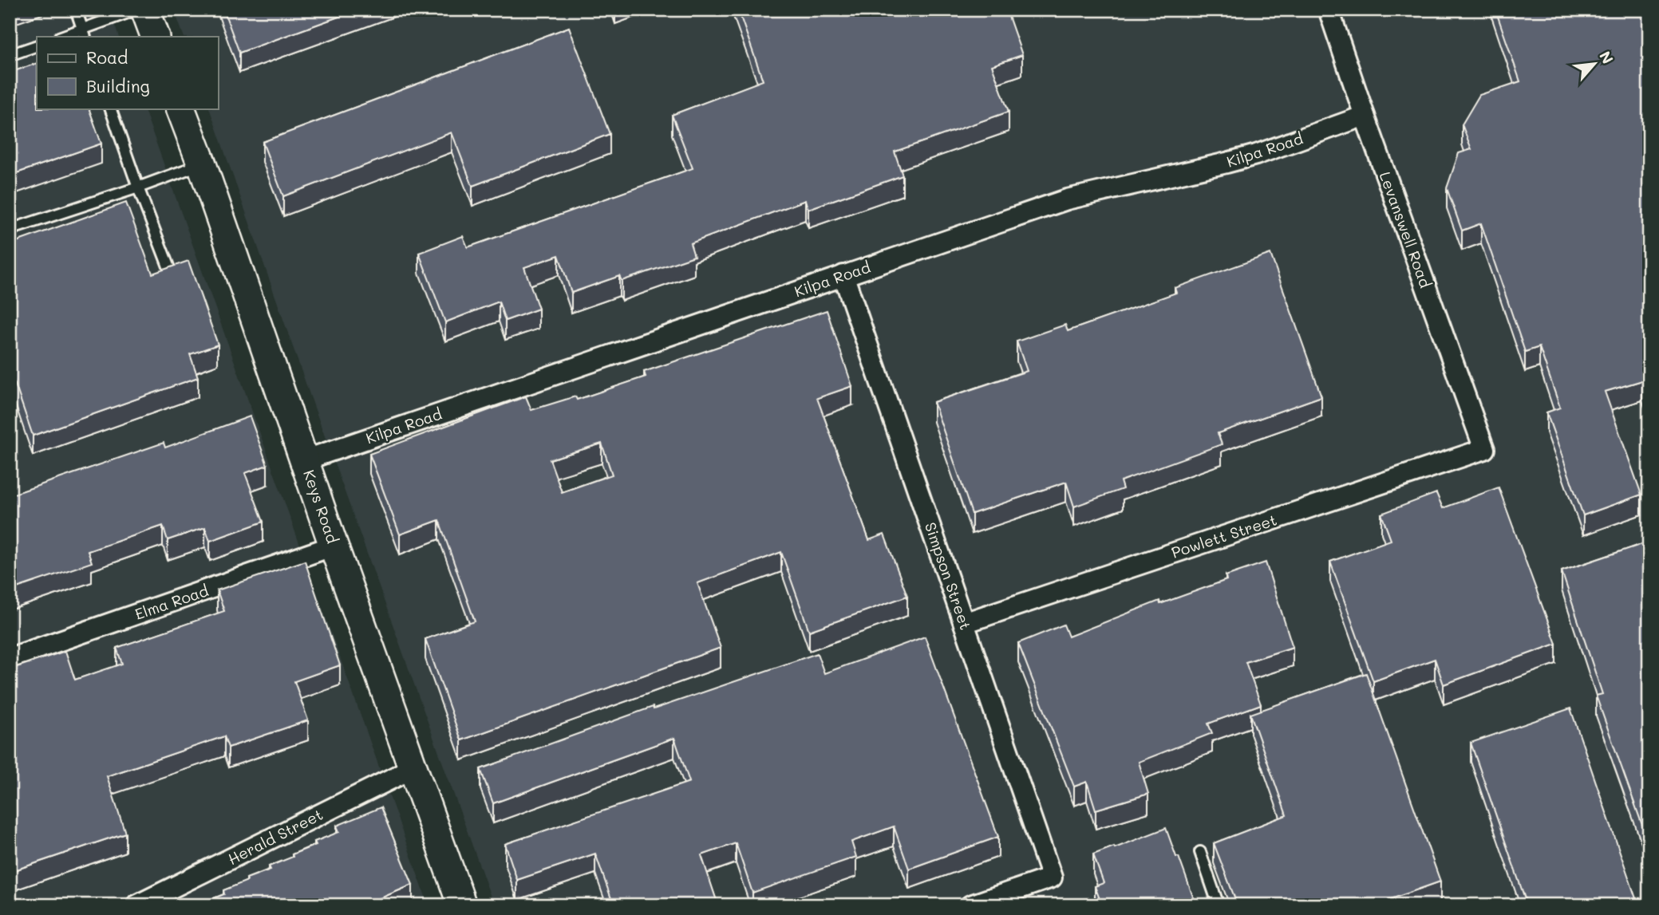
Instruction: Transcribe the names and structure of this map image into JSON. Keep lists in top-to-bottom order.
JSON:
{
  "streets": {
    "street": [
      "Kilpa Road",
      "Levanswell Road",
      "Keys Road",
      "Powlett Street",
      "Simpson Street",
      "Elma Road",
      "Herald Street"
    ]
  },
  "crossings": [
    ["Kilpa Road", "Levanswell Road"],
    ["Kilpa Road", "Keys Road"],
    ["Kilpa Road", "Simpson Street"],
    ["Levanswell Road", "Powlett Street"],
    ["Keys Road", "Elma Road"],
    ["Keys Road", "Herald Street"],
    ["Powlett Street", "Simpson Street"]
  ],
  "legend": ["Road", "Building"],
  "north": "top right"
}
